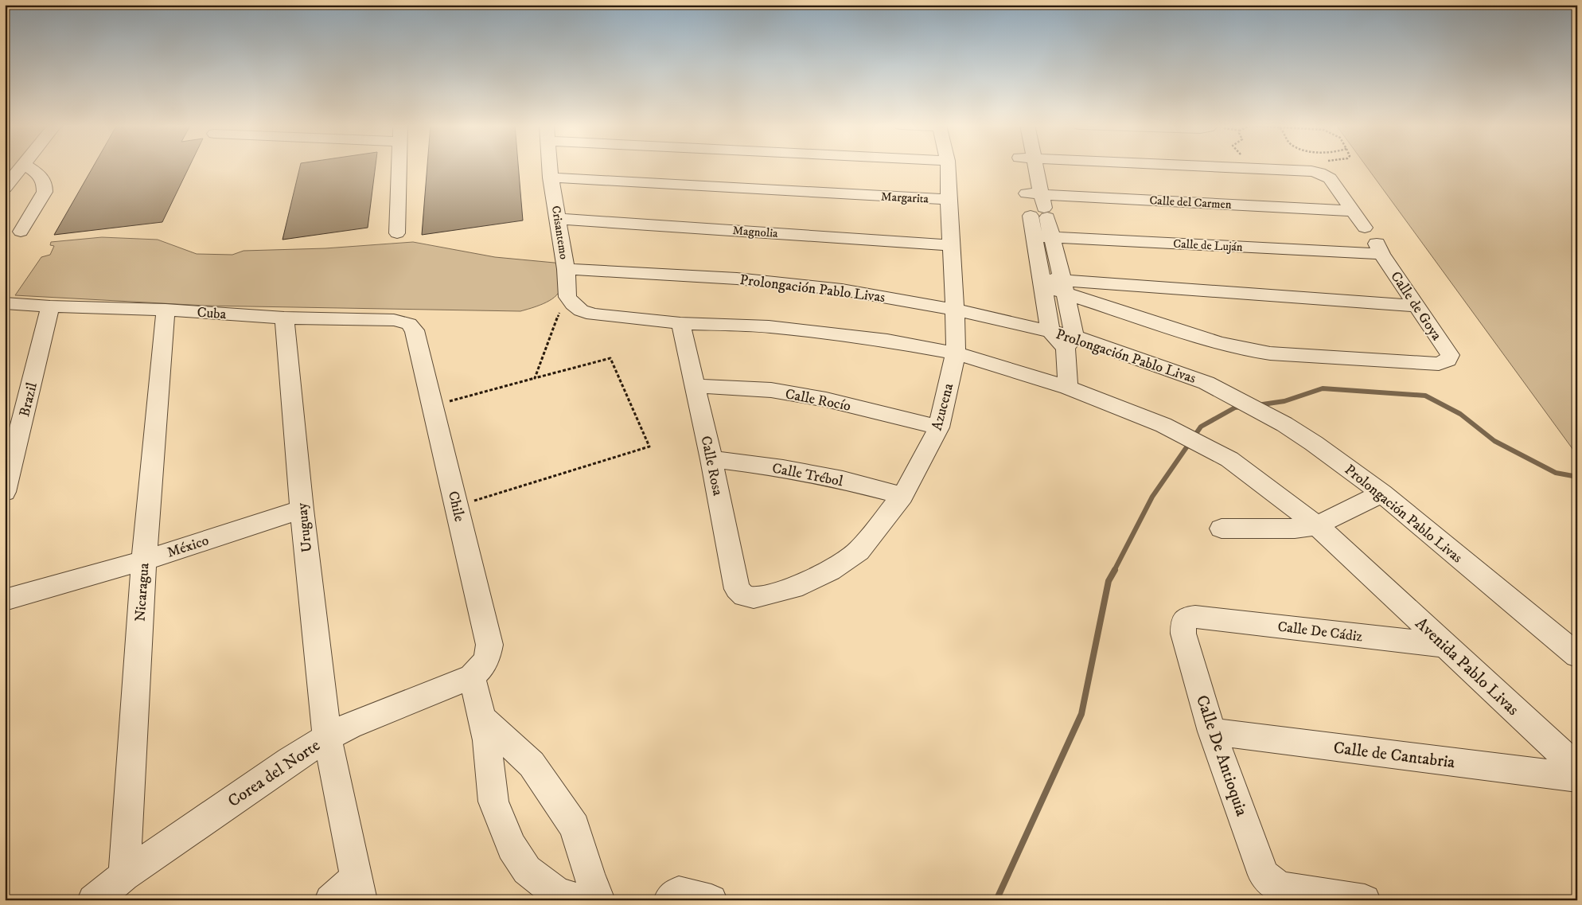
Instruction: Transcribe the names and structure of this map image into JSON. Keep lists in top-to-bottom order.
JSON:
{
  "streets": {
    "street": [
      "Margarita",
      "Calle del Carmen",
      "Magnolia",
      "Crisantemo",
      "Calle de Luján",
      "Prolongación Pablo Livas",
      "Calle de Goya",
      "Cuba",
      "Brazil",
      "Calle Rocío",
      "Azucena",
      "Calle Rosa",
      "Calle Trébol",
      "Chile",
      "Uruguay",
      "México",
      "Nicaragua",
      "Calle De Cádiz",
      "Avenida Pablo Livas",
      "Calle de Cantabria",
      "Calle De Antioquia",
      "Corea del Norte"
    ]
  },
  "crossings": [
    ["Margarita", "Crisantemo"],
    ["Margarita", "Azucena"],
    ["Magnolia", "Crisantemo"],
    ["Magnolia", "Azucena"],
    ["Crisantemo", "Prolongación Pablo Livas"],
    ["Calle de Luján", "Calle de Goya"],
    ["Prolongación Pablo Livas", "Azucena"],
    ["Cuba", "Brazil"],
    ["Cuba", "Chile"],
    ["Cuba", "Uruguay"],
    ["Cuba", "Nicaragua"],
    ["Calle Rocío", "Azucena"],
    ["Calle Rocío", "Calle Rosa"],
    ["Azucena", "Calle Rosa"],
    ["Azucena", "Calle Trébol"],
    ["Calle Rosa", "Calle Trébol"],
    ["Chile", "Corea del Norte"],
    ["Uruguay", "México"],
    ["Uruguay", "Corea del Norte"],
    ["México", "Nicaragua"],
    ["Nicaragua", "Corea del Norte"],
    ["Calle De Cádiz", "Avenida Pablo Livas"],
    ["Calle De Cádiz", "Calle De Antioquia"],
    ["Calle de Cantabria", "Calle De Antioquia"]
  ]
}
